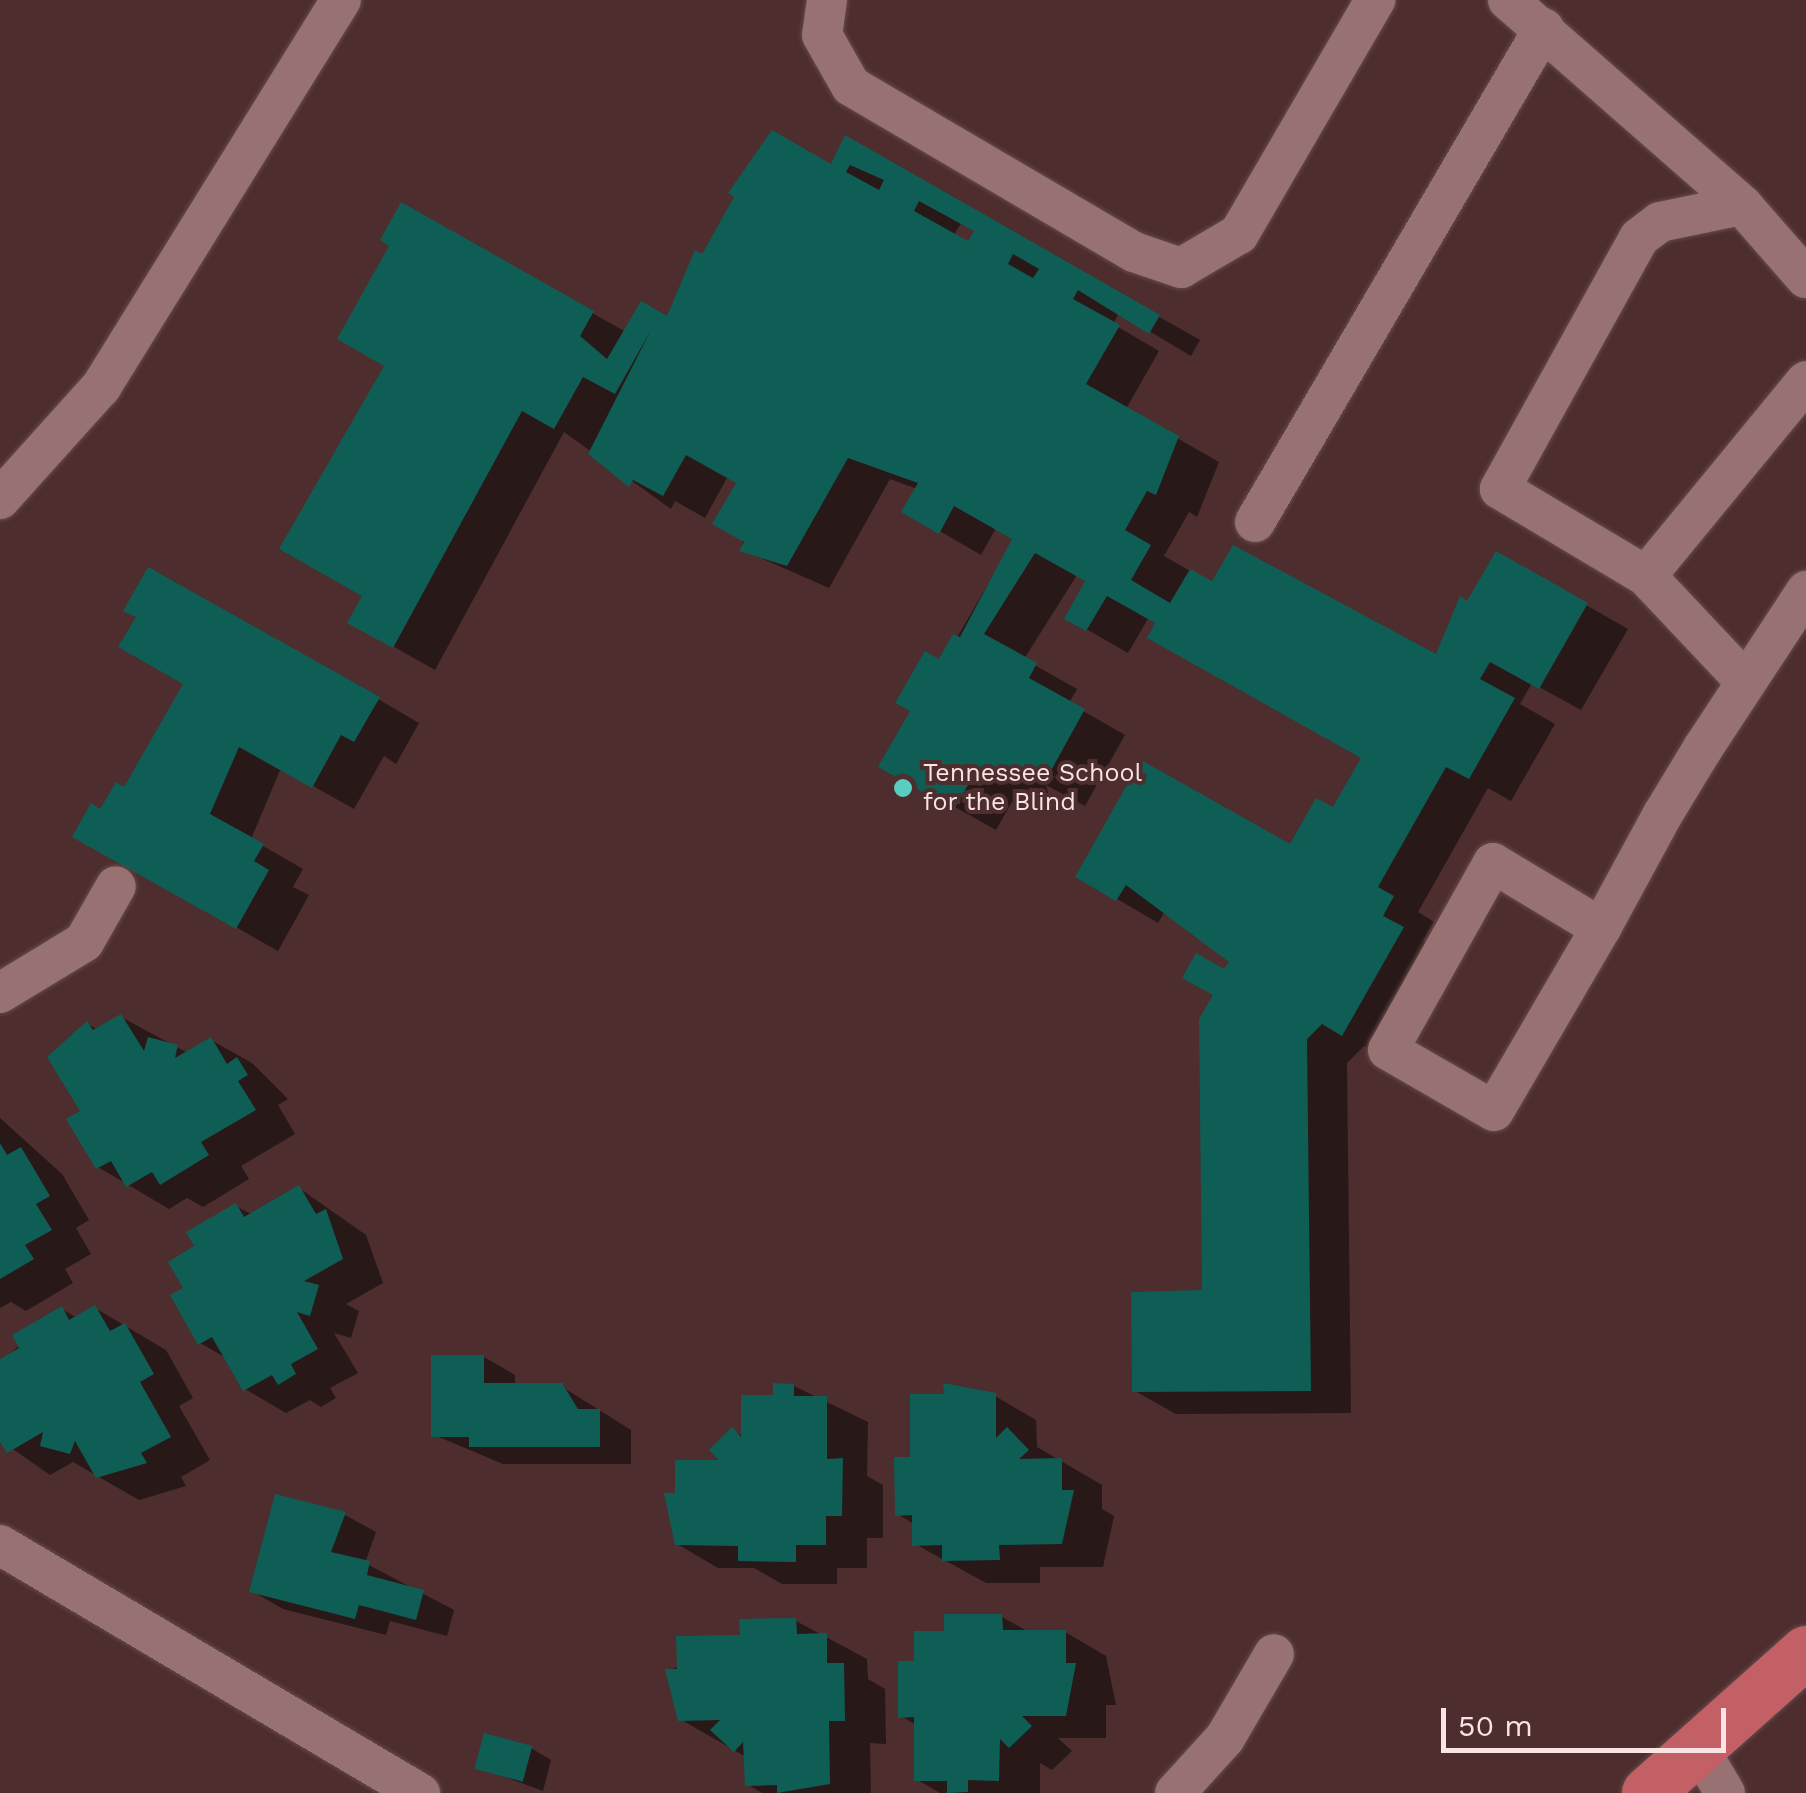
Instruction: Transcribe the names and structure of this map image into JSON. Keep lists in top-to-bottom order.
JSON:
{
  "places": ["Tennessee School for the Blind"],
  "scale_bar": "50 m"
}
